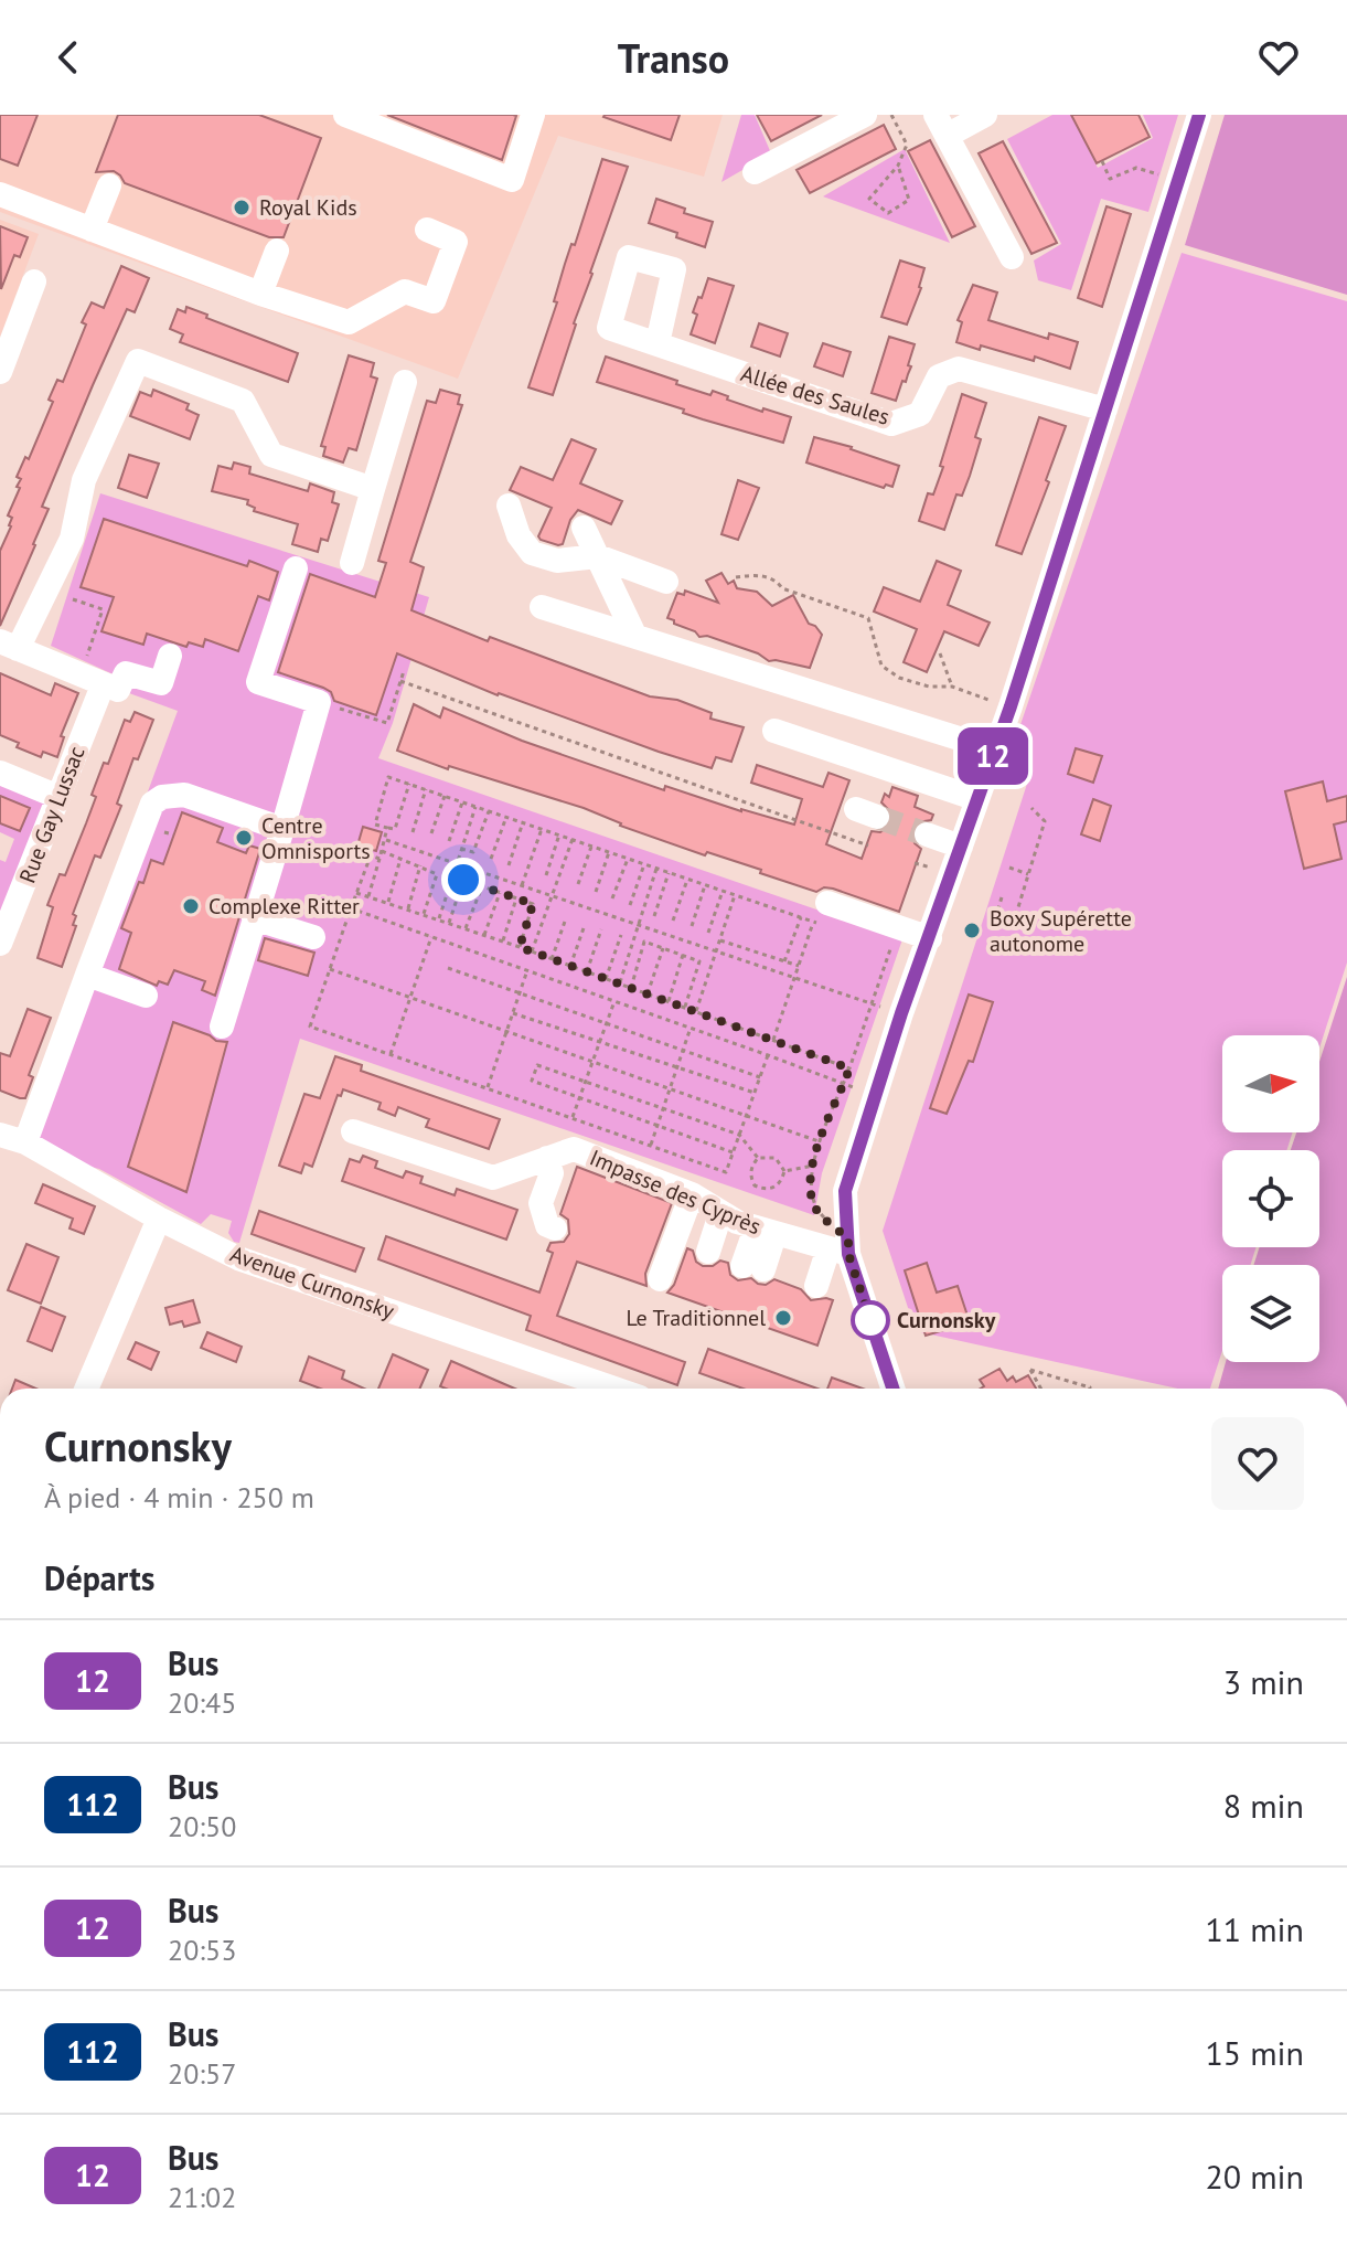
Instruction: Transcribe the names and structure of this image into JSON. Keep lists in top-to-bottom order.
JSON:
{
  "streets": {
    "street": [
      "Allée des Saules",
      "Rue Gay Lussac",
      "Impasse des Cyprès",
      "Avenue Curnonsky"
    ]
  },
  "places": [
    "Royal Kids",
    "Centre Omnisports",
    "Complexe Ritter",
    "Boxy Supérette autonome",
    "Le Traditionnel",
    "Curnonsky"
  ],
  "lines": ["bus line 12"],
  "north": "right",
  "page": {
    "header": "Transo",
    "on_map": "12",
    "heading": [
      ["Curnonsky", "À pied · 4 min · 250 m"],
      "Départs"
    ],
    "list": [
      {
        "mark": "12",
        "name": "Bus",
        "note": "20:45",
        "value": "3 min"
      },
      {
        "mark": "112",
        "name": "Bus",
        "note": "20:50",
        "value": "8 min"
      },
      {
        "mark": "12",
        "name": "Bus",
        "note": "20:53",
        "value": "11 min"
      },
      {
        "mark": "112",
        "name": "Bus",
        "note": "20:57",
        "value": "15 min"
      },
      {
        "mark": "12",
        "name": "Bus",
        "note": "21:02",
        "value": "20 min"
      }
    ]
  }
}
